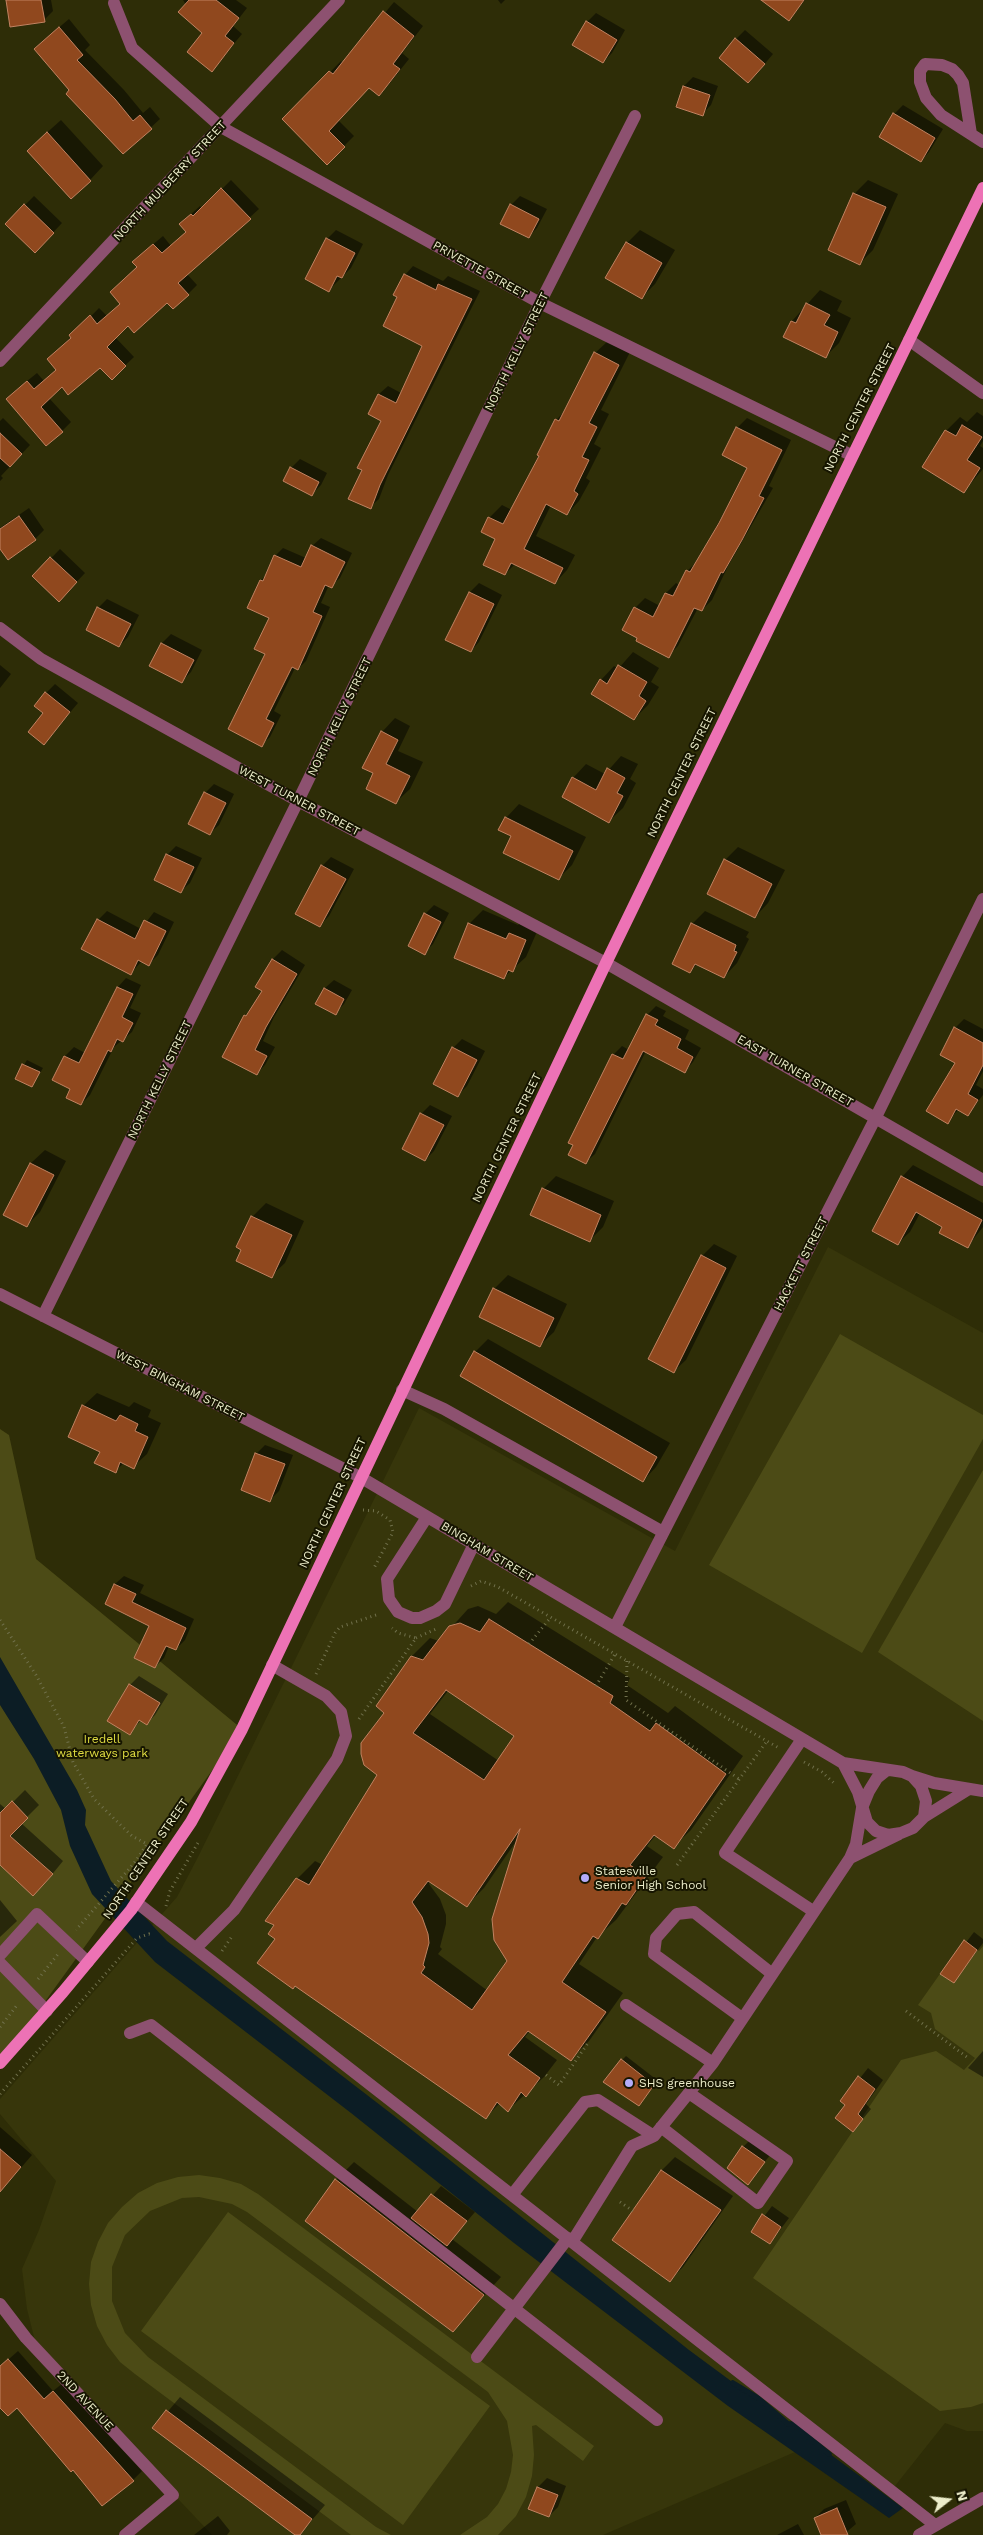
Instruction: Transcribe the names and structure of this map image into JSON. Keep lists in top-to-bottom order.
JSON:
{
  "streets": {
    "main road": ["NORTH CENTER STREET"],
    "street": [
      "NORTH MULBERRY STREET",
      "PRIVETTE STREET",
      "NORTH KELLY STREET",
      "WEST TURNER STREET",
      "EAST TURNER STREET",
      "HACKETT STREET",
      "WEST BINGHAM STREET",
      "BINGHAM STREET",
      "2ND AVENUE"
    ]
  },
  "crossings": [
    ["NORTH MULBERRY STREET", "PRIVETTE STREET"],
    ["PRIVETTE STREET", "NORTH KELLY STREET"],
    ["PRIVETTE STREET", "NORTH CENTER STREET"],
    ["NORTH KELLY STREET", "WEST TURNER STREET"],
    ["NORTH KELLY STREET", "WEST BINGHAM STREET"],
    ["NORTH CENTER STREET", "WEST TURNER STREET"],
    ["NORTH CENTER STREET", "EAST TURNER STREET"],
    ["NORTH CENTER STREET", "WEST BINGHAM STREET"],
    ["NORTH CENTER STREET", "BINGHAM STREET"],
    ["WEST TURNER STREET", "EAST TURNER STREET"],
    ["EAST TURNER STREET", "HACKETT STREET"],
    ["HACKETT STREET", "BINGHAM STREET"],
    ["WEST BINGHAM STREET", "BINGHAM STREET"]
  ],
  "parks": ["Iredell waterways park"],
  "places": ["Statesville Senior High School", "SHS greenhouse"],
  "north": "right"
}
